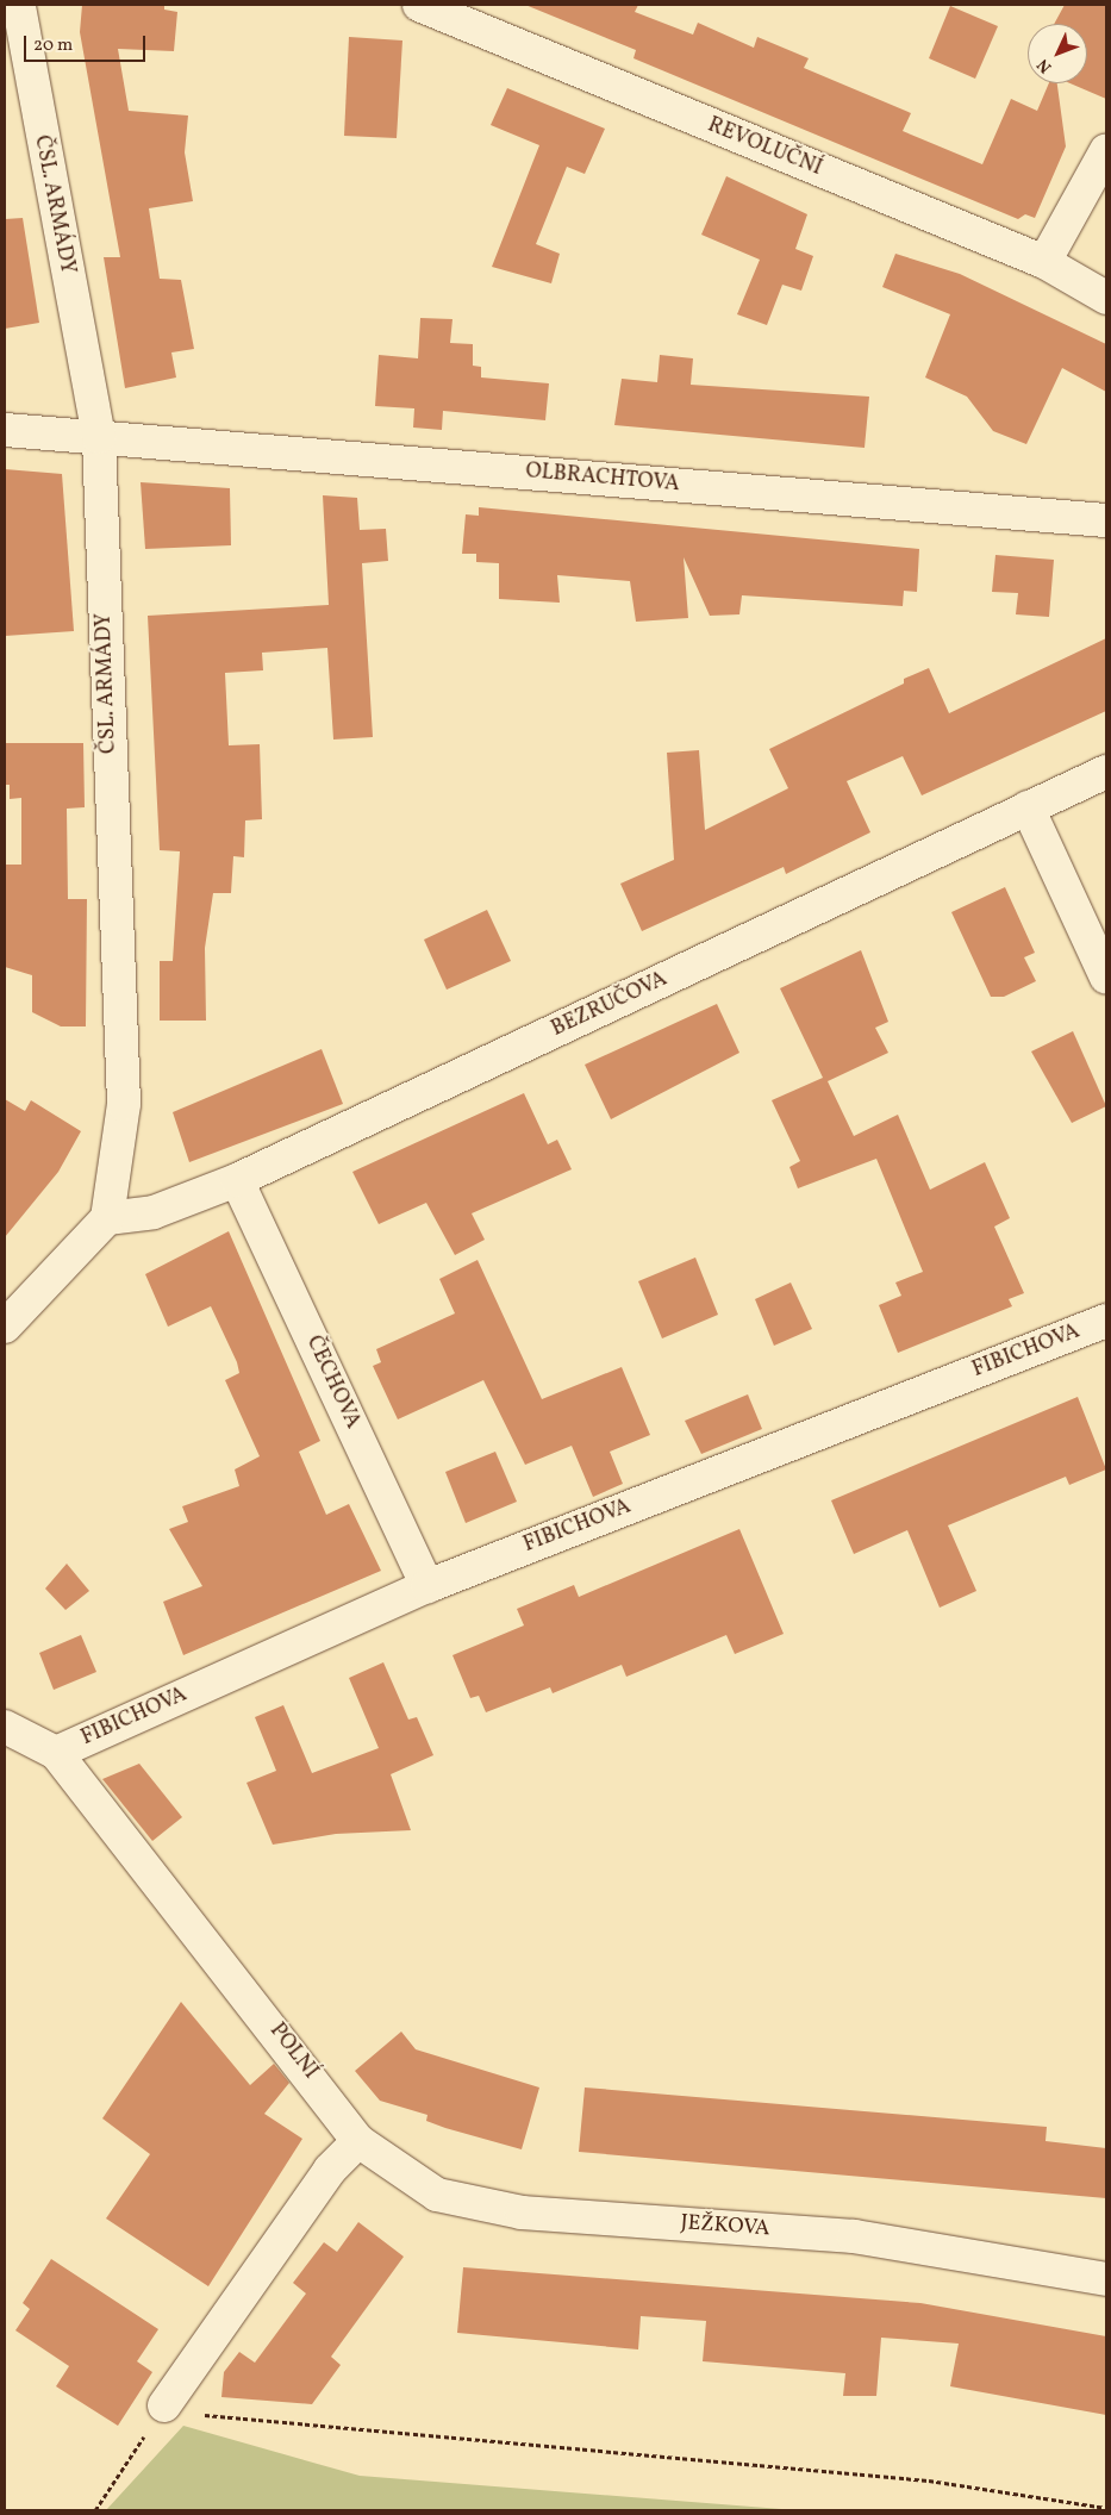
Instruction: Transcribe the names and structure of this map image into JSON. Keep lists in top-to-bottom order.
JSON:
{
  "streets": {
    "street": [
      "REVOLUČNÍ",
      "ČSL. ARMÁDY",
      "OLBRACHTOVA",
      "BEZRUČOVA",
      "FIBICHOVA",
      "ČECHOVA",
      "POLNÍ",
      "JEŽKOVA"
    ]
  },
  "crossings": [
    ["ČSL. ARMÁDY", "OLBRACHTOVA"],
    ["ČSL. ARMÁDY", "BEZRUČOVA"],
    ["BEZRUČOVA", "ČECHOVA"],
    ["FIBICHOVA", "ČECHOVA"],
    ["FIBICHOVA", "POLNÍ"],
    ["POLNÍ", "JEŽKOVA"]
  ],
  "scale_bar": "20 m",
  "north": "bottom left"
}
